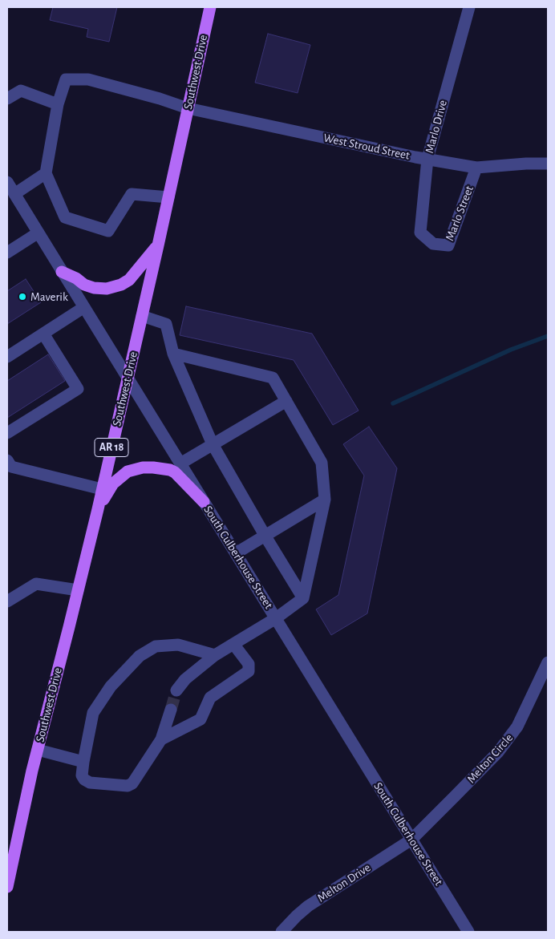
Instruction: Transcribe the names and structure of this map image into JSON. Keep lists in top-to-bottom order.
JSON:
{
  "streets": {
    "main road": ["Southwest Drive", "AR 18"],
    "street": [
      "Marlo Drive",
      "West Stroud Street",
      "Marlo Street",
      "South Culberhouse Street",
      "Melton Circle",
      "Melton Drive"
    ]
  },
  "crossings": [
    ["Southwest Drive", "West Stroud Street"],
    ["Southwest Drive", "South Culberhouse Street"],
    ["Marlo Drive", "West Stroud Street"],
    ["Marlo Drive", "Marlo Street"],
    ["West Stroud Street", "Marlo Street"],
    ["South Culberhouse Street", "Melton Circle"],
    ["South Culberhouse Street", "Melton Drive"],
    ["Melton Circle", "Melton Drive"]
  ],
  "places": ["Maverik"]
}
